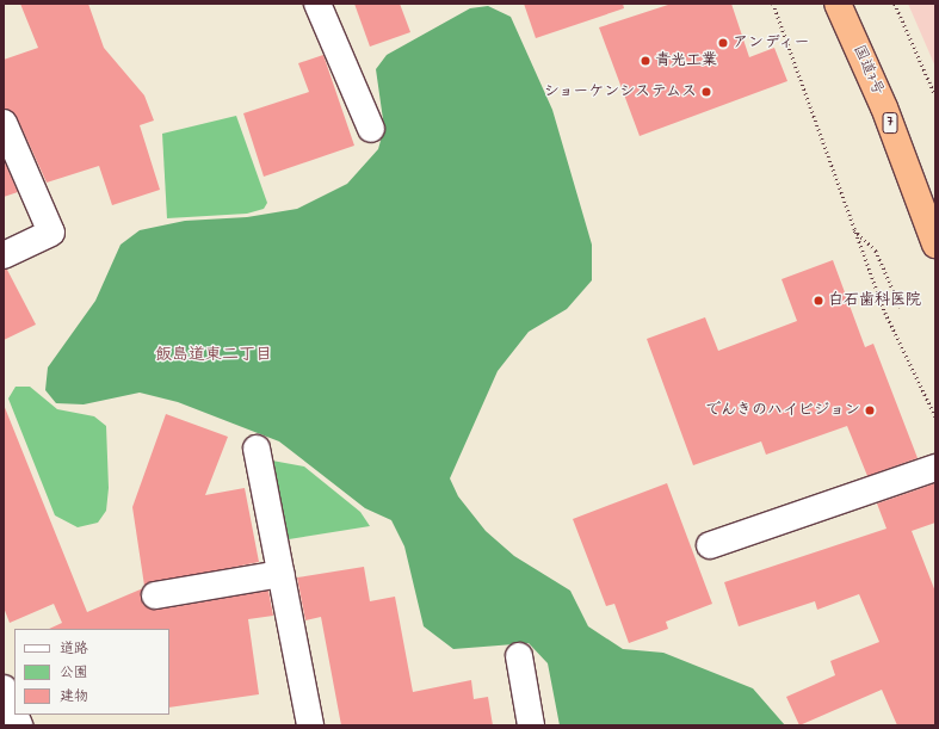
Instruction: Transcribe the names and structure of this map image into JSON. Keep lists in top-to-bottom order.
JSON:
{
  "streets": {
    "highway": ["国道7号", "7"]
  },
  "districts": ["飯島道東二丁目"],
  "places": [
    "アンディー",
    "青光工業",
    "ショーケンシステムス",
    "白石歯科医院",
    "でんきのハイビジョン"
  ],
  "legend": ["道路", "公園", "建物"]
}
